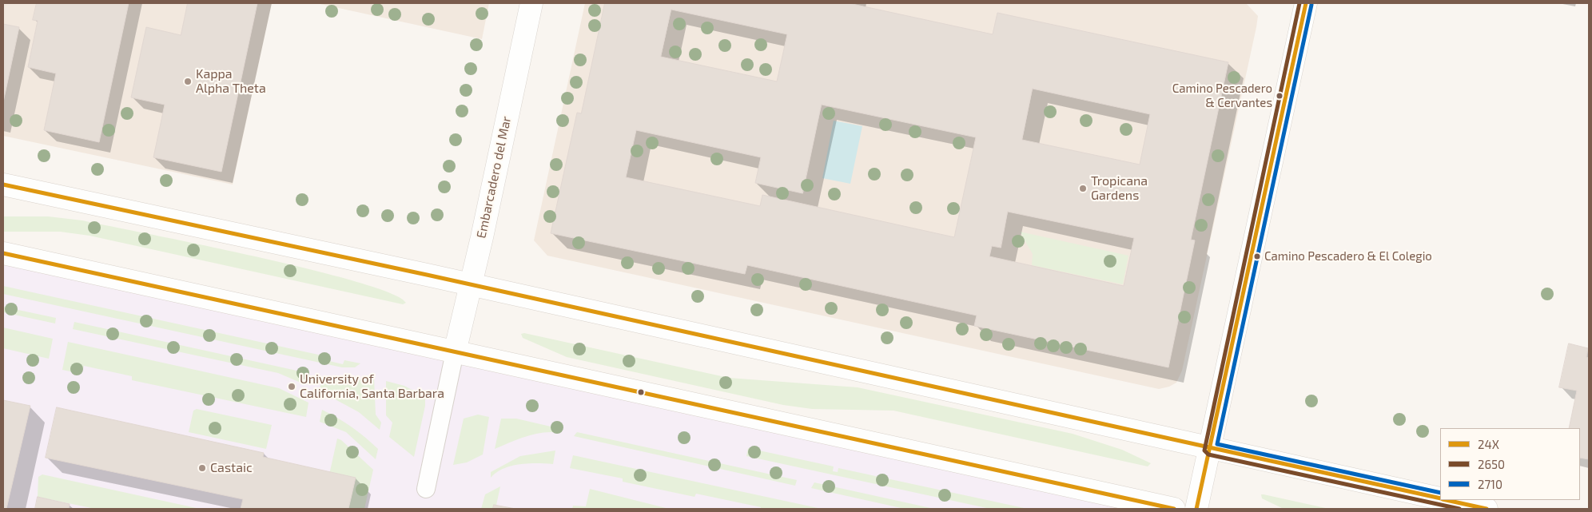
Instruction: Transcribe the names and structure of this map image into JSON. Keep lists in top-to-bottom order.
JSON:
{
  "streets": {
    "main road": ["Embarcadero del Mar"]
  },
  "places": [
    "Kappa Alpha Theta",
    "Camino Pescadero & Cervantes",
    "Tropicana Gardens",
    "Camino Pescadero & El Colegio",
    "University of California, Santa Barbara",
    "Castaic"
  ],
  "lines": ["transit line 24X", "transit line 2650", "transit line 2710"],
  "legend": ["24X", "2650", "2710"]
}
